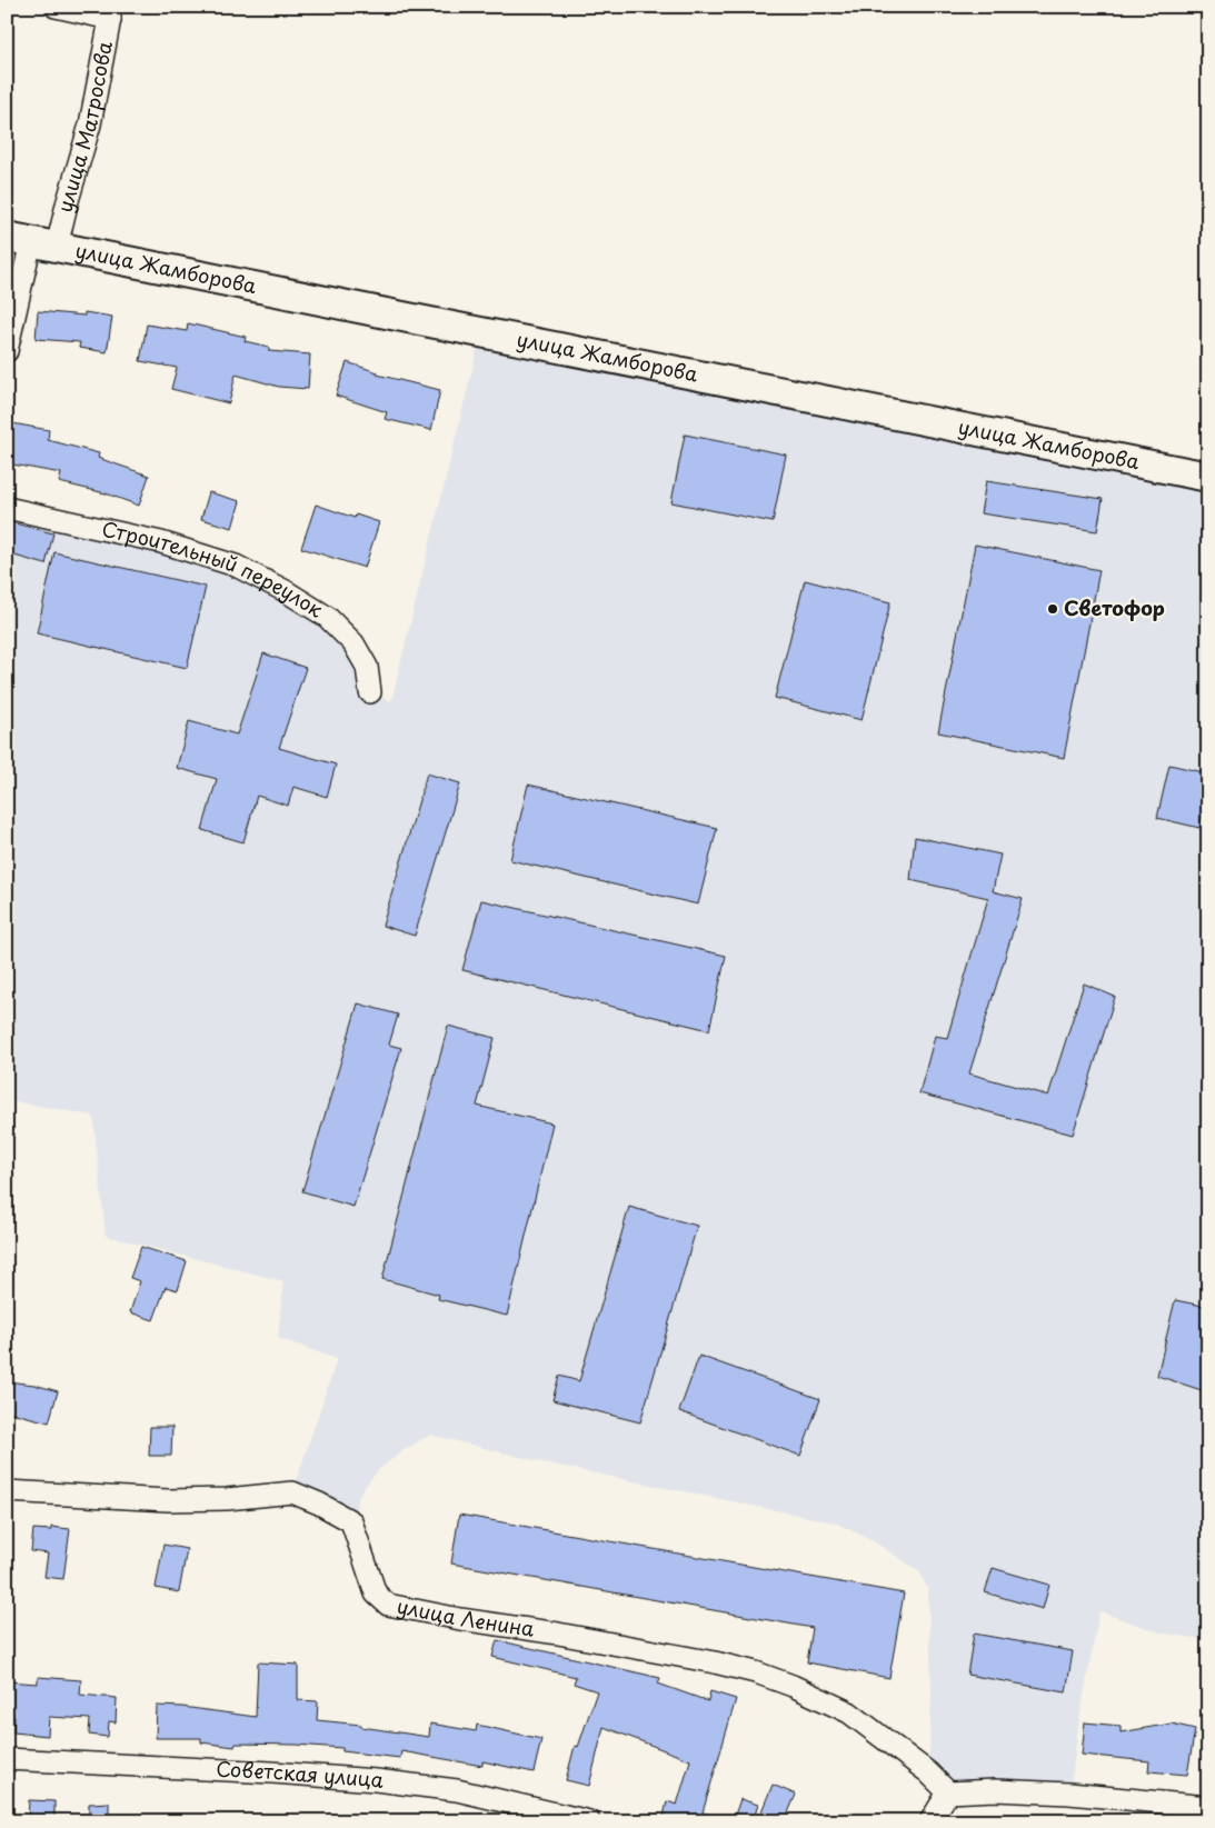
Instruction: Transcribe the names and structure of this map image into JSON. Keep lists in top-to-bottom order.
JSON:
{
  "streets": {
    "street": [
      "улица Матросова",
      "улица Жамборова",
      "Строительный переулок",
      "улица Ленина",
      "Советская улица"
    ]
  },
  "crossings": [
    ["улица Матросова", "улица Жамборова"]
  ],
  "places": ["Светофор"]
}
